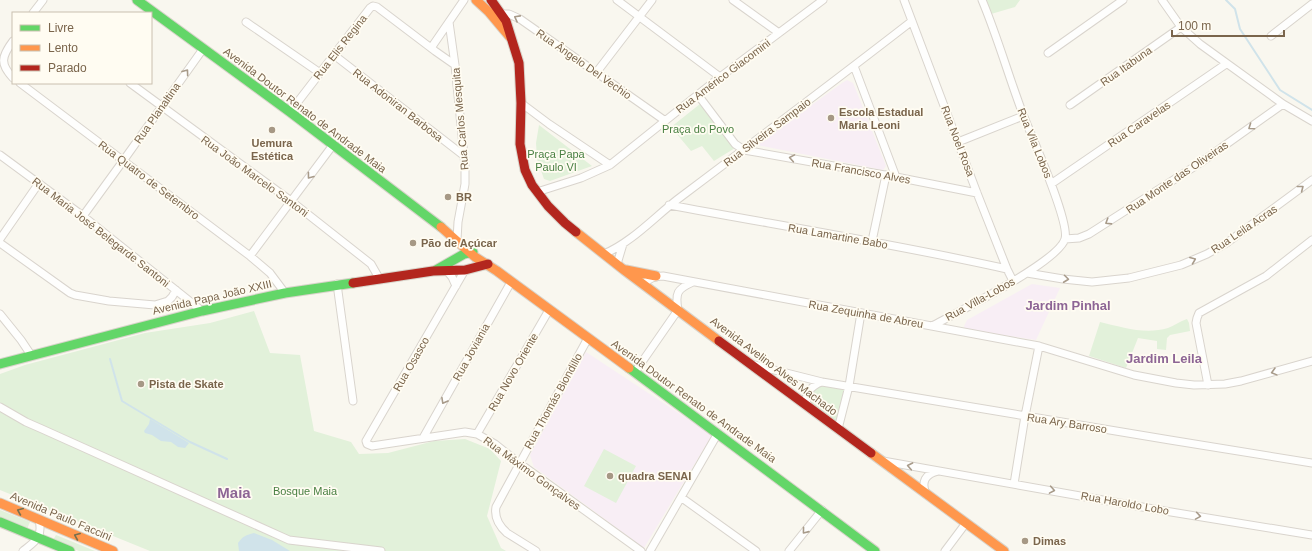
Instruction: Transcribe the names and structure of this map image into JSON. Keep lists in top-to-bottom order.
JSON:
{
  "streets": {
    "street": [
      "Rua Elis Regina",
      "Rua Ângelo Del Vechio",
      "Rua Itabuna",
      "Rua Américo Giacomini",
      "Rua Adoniran Barbosa",
      "Avenida Doutor Renato de Andrade Maia",
      "Rua Planaltina",
      "Rua Carlos Mesquita",
      "Rua Caravelas",
      "Rua Silveira Sampaio",
      "Rua Noel Rosa",
      "Rua Vila Lobos",
      "Rua Francisco Alves",
      "Rua João Marcelo Santoni",
      "Rua Monte das Oliveiras",
      "Rua Quatro de Setembro",
      "Rua Leila Acras",
      "Rua Maria José Belegarde Santoni",
      "Rua Lamartine Babo",
      "Avenida Papa João XXIII",
      "Rua Villa-Lobos",
      "Rua Zequinha de Abreu",
      "Rua Joviania",
      "Rua Osasco",
      "Avenida Avelino Alves Machado",
      "Rua Novo Oriente",
      "Rua Thomás Biondillo",
      "Rua Ary Barroso",
      "Rua Máximo Gonçalves",
      "Rua Haroldo Lobo",
      "Avenida Paulo Faccini"
    ]
  },
  "crossings": [
    ["Rua Elis Regina", "Rua Adoniran Barbosa"],
    ["Rua Elis Regina", "Avenida Doutor Renato de Andrade Maia"],
    ["Rua Elis Regina", "Rua Carlos Mesquita"],
    ["Rua Ângelo Del Vechio", "Rua Américo Giacomini"],
    ["Rua Ângelo Del Vechio", "Avenida Avelino Alves Machado"],
    ["Rua Américo Giacomini", "Avenida Avelino Alves Machado"],
    ["Rua Adoniran Barbosa", "Rua Carlos Mesquita"],
    ["Avenida Doutor Renato de Andrade Maia", "Rua Planaltina"],
    ["Avenida Doutor Renato de Andrade Maia", "Rua Carlos Mesquita"],
    ["Avenida Doutor Renato de Andrade Maia", "Avenida Papa João XXIII"],
    ["Avenida Doutor Renato de Andrade Maia", "Rua Joviania"],
    ["Avenida Doutor Renato de Andrade Maia", "Rua Novo Oriente"],
    ["Avenida Doutor Renato de Andrade Maia", "Rua Thomás Biondillo"],
    ["Rua Planaltina", "Rua João Marcelo Santoni"],
    ["Rua Planaltina", "Rua Quatro de Setembro"],
    ["Rua Planaltina", "Rua Maria José Belegarde Santoni"],
    ["Rua Caravelas", "Rua Vila Lobos"],
    ["Rua Silveira Sampaio", "Rua Noel Rosa"],
    ["Rua Silveira Sampaio", "Rua Francisco Alves"],
    ["Rua Silveira Sampaio", "Rua Lamartine Babo"],
    ["Rua Silveira Sampaio", "Avenida Avelino Alves Machado"],
    ["Rua Noel Rosa", "Rua Francisco Alves"],
    ["Rua Noel Rosa", "Rua Lamartine Babo"],
    ["Rua Noel Rosa", "Rua Villa-Lobos"],
    ["Rua Vila Lobos", "Rua Monte das Oliveiras"],
    ["Rua João Marcelo Santoni", "Avenida Papa João XXIII"],
    ["Rua Quatro de Setembro", "Avenida Papa João XXIII"],
    ["Rua Leila Acras", "Rua Villa-Lobos"],
    ["Rua Maria José Belegarde Santoni", "Avenida Papa João XXIII"],
    ["Avenida Papa João XXIII", "Rua Osasco"],
    ["Rua Villa-Lobos", "Rua Zequinha de Abreu"],
    ["Rua Joviania", "Rua Máximo Gonçalves"],
    ["Rua Osasco", "Rua Máximo Gonçalves"],
    ["Avenida Avelino Alves Machado", "Rua Ary Barroso"],
    ["Avenida Avelino Alves Machado", "Rua Haroldo Lobo"],
    ["Rua Novo Oriente", "Rua Máximo Gonçalves"],
    ["Rua Thomás Biondillo", "Rua Máximo Gonçalves"]
  ],
  "one_way": [
    "Rua Ângelo Del Vechio",
    "Rua Francisco Alves",
    "Rua Monte das Oliveiras",
    "Rua Leila Acras",
    "Rua Joviania"
  ],
  "districts": ["Jardim Pinhal", "Jardim Leila", "Maia"],
  "parks": ["Praça do Povo", "Praça Papa Paulo VI", "Bosque Maia"],
  "places": [
    "Escola Estadual Maria Leoni",
    "Uemura Estética",
    "BR",
    "Pão de Açúcar",
    "Pista de Skate",
    "quadra SENAI",
    "Dimas"
  ],
  "legend": ["Livre", "Lento", "Parado"],
  "scale_bar": "100 m"
}
